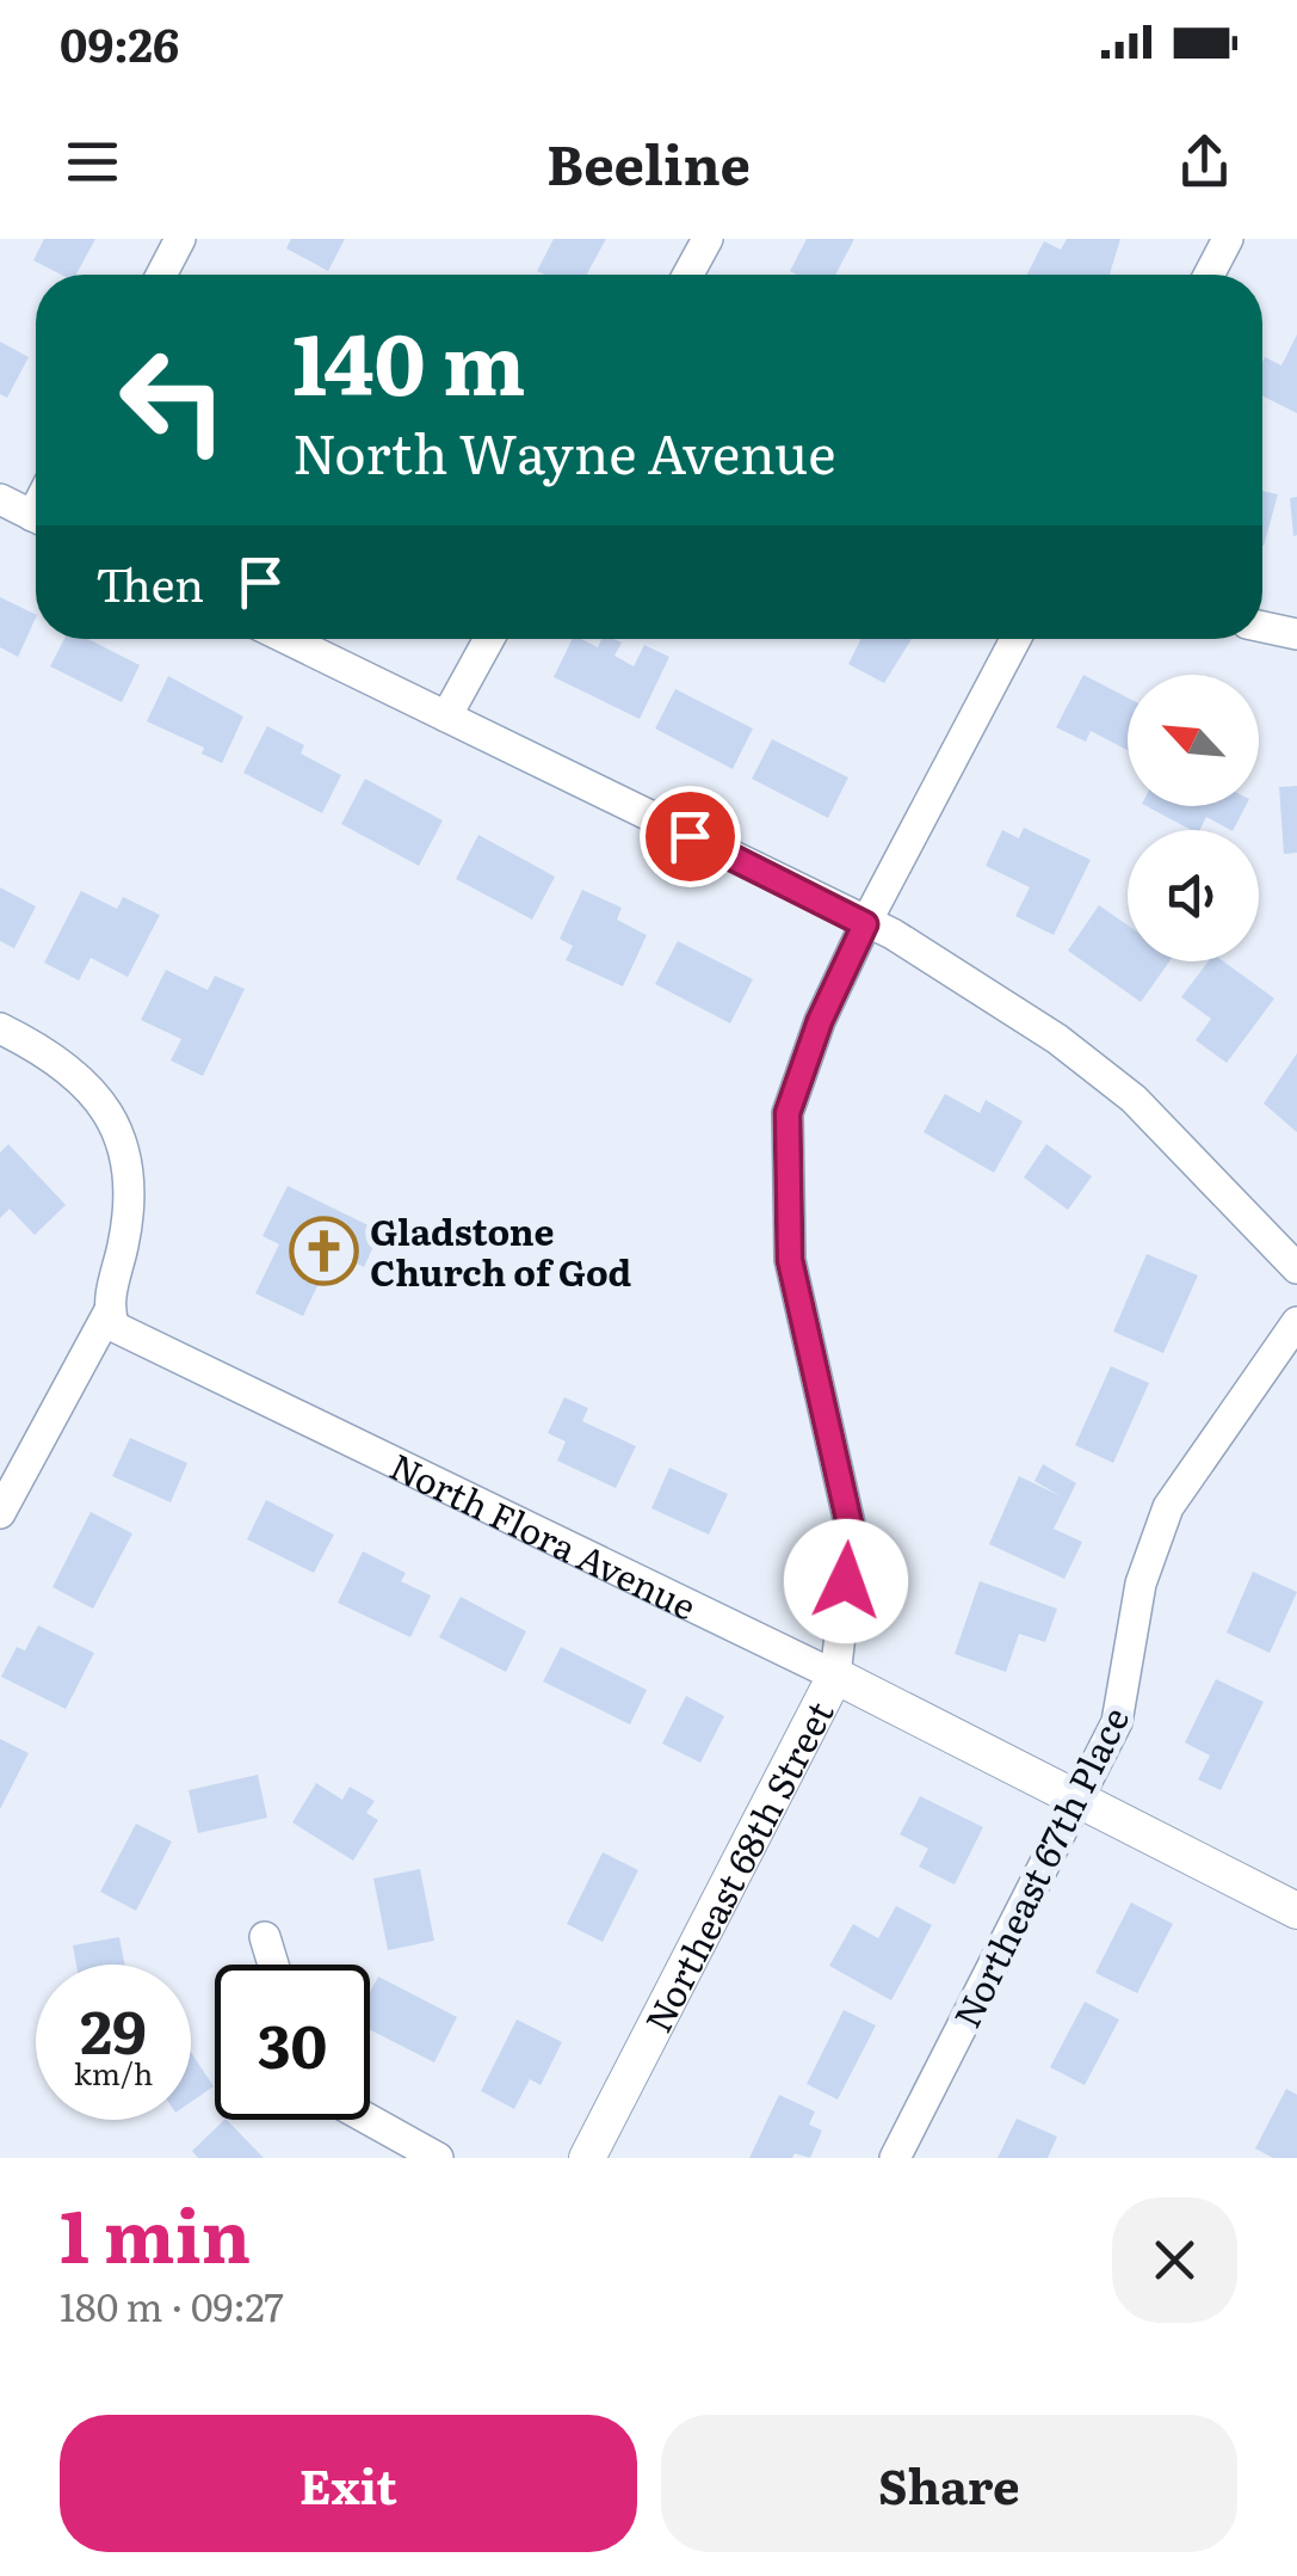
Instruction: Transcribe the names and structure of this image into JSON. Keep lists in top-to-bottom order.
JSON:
{
  "streets": {
    "street": ["North Flora Avenue", "Northeast 68th Street", "Northeast 67th Place"]
  },
  "crossings": [
    ["North Flora Avenue", "Northeast 68th Street"],
    ["North Flora Avenue", "Northeast 67th Place"]
  ],
  "places": {
    "church": ["Gladstone Church of God"]
  },
  "north": "top left",
  "page": {
    "status": "09:26",
    "header": "Beeline",
    "turn": ["140 m", "North Wayne Avenue"],
    "then": "Then",
    "speed": "29 km/h",
    "limit": "30",
    "heading": ["1 min", "180 m · 09:27"],
    "buttons": ["Exit", "Share"]
  }
}
